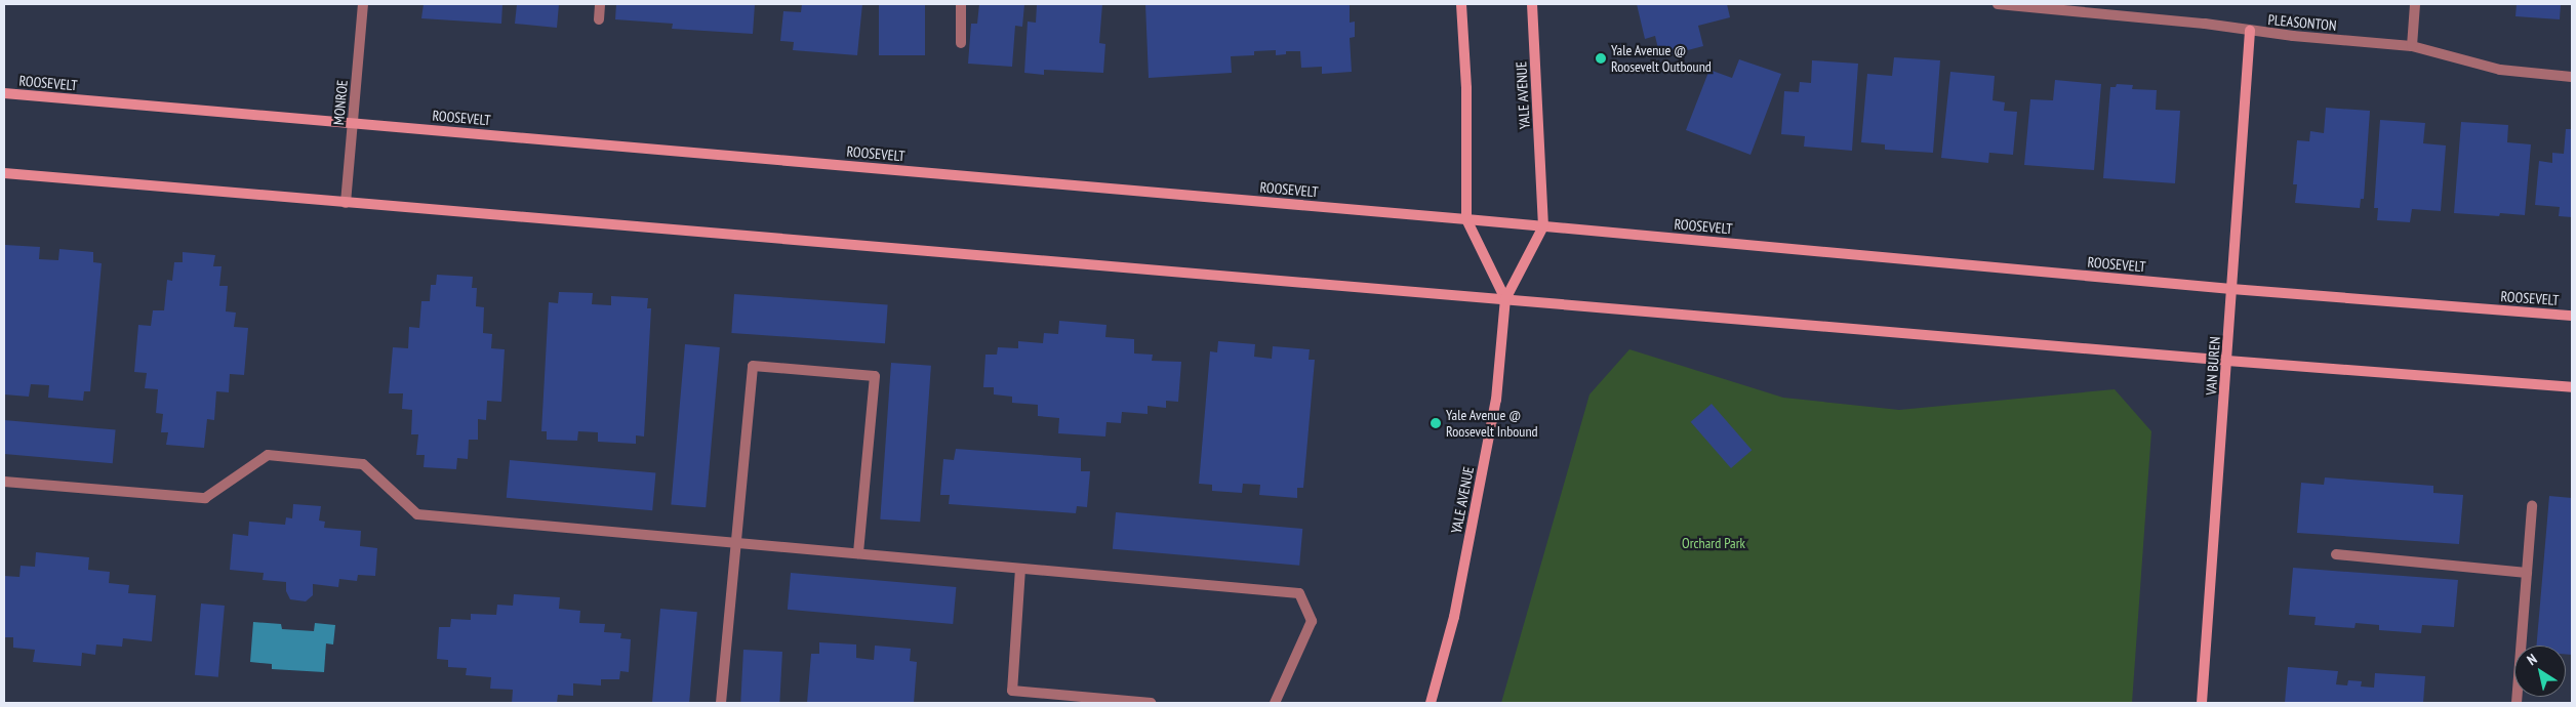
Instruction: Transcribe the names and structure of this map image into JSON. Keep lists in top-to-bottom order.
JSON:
{
  "streets": {
    "street": [
      "PLEASONTON",
      "ROOSEVELT",
      "YALE AVENUE",
      "MONROE",
      "VAN BUREN"
    ]
  },
  "crossings": [
    ["PLEASONTON", "VAN BUREN"],
    ["ROOSEVELT", "YALE AVENUE"],
    ["ROOSEVELT", "MONROE"],
    ["ROOSEVELT", "VAN BUREN"]
  ],
  "parks": ["Orchard Park"],
  "places": ["Yale Avenue @ Roosevelt Outbound", "Yale Avenue @ Roosevelt Inbound"],
  "north": "top left"
}
